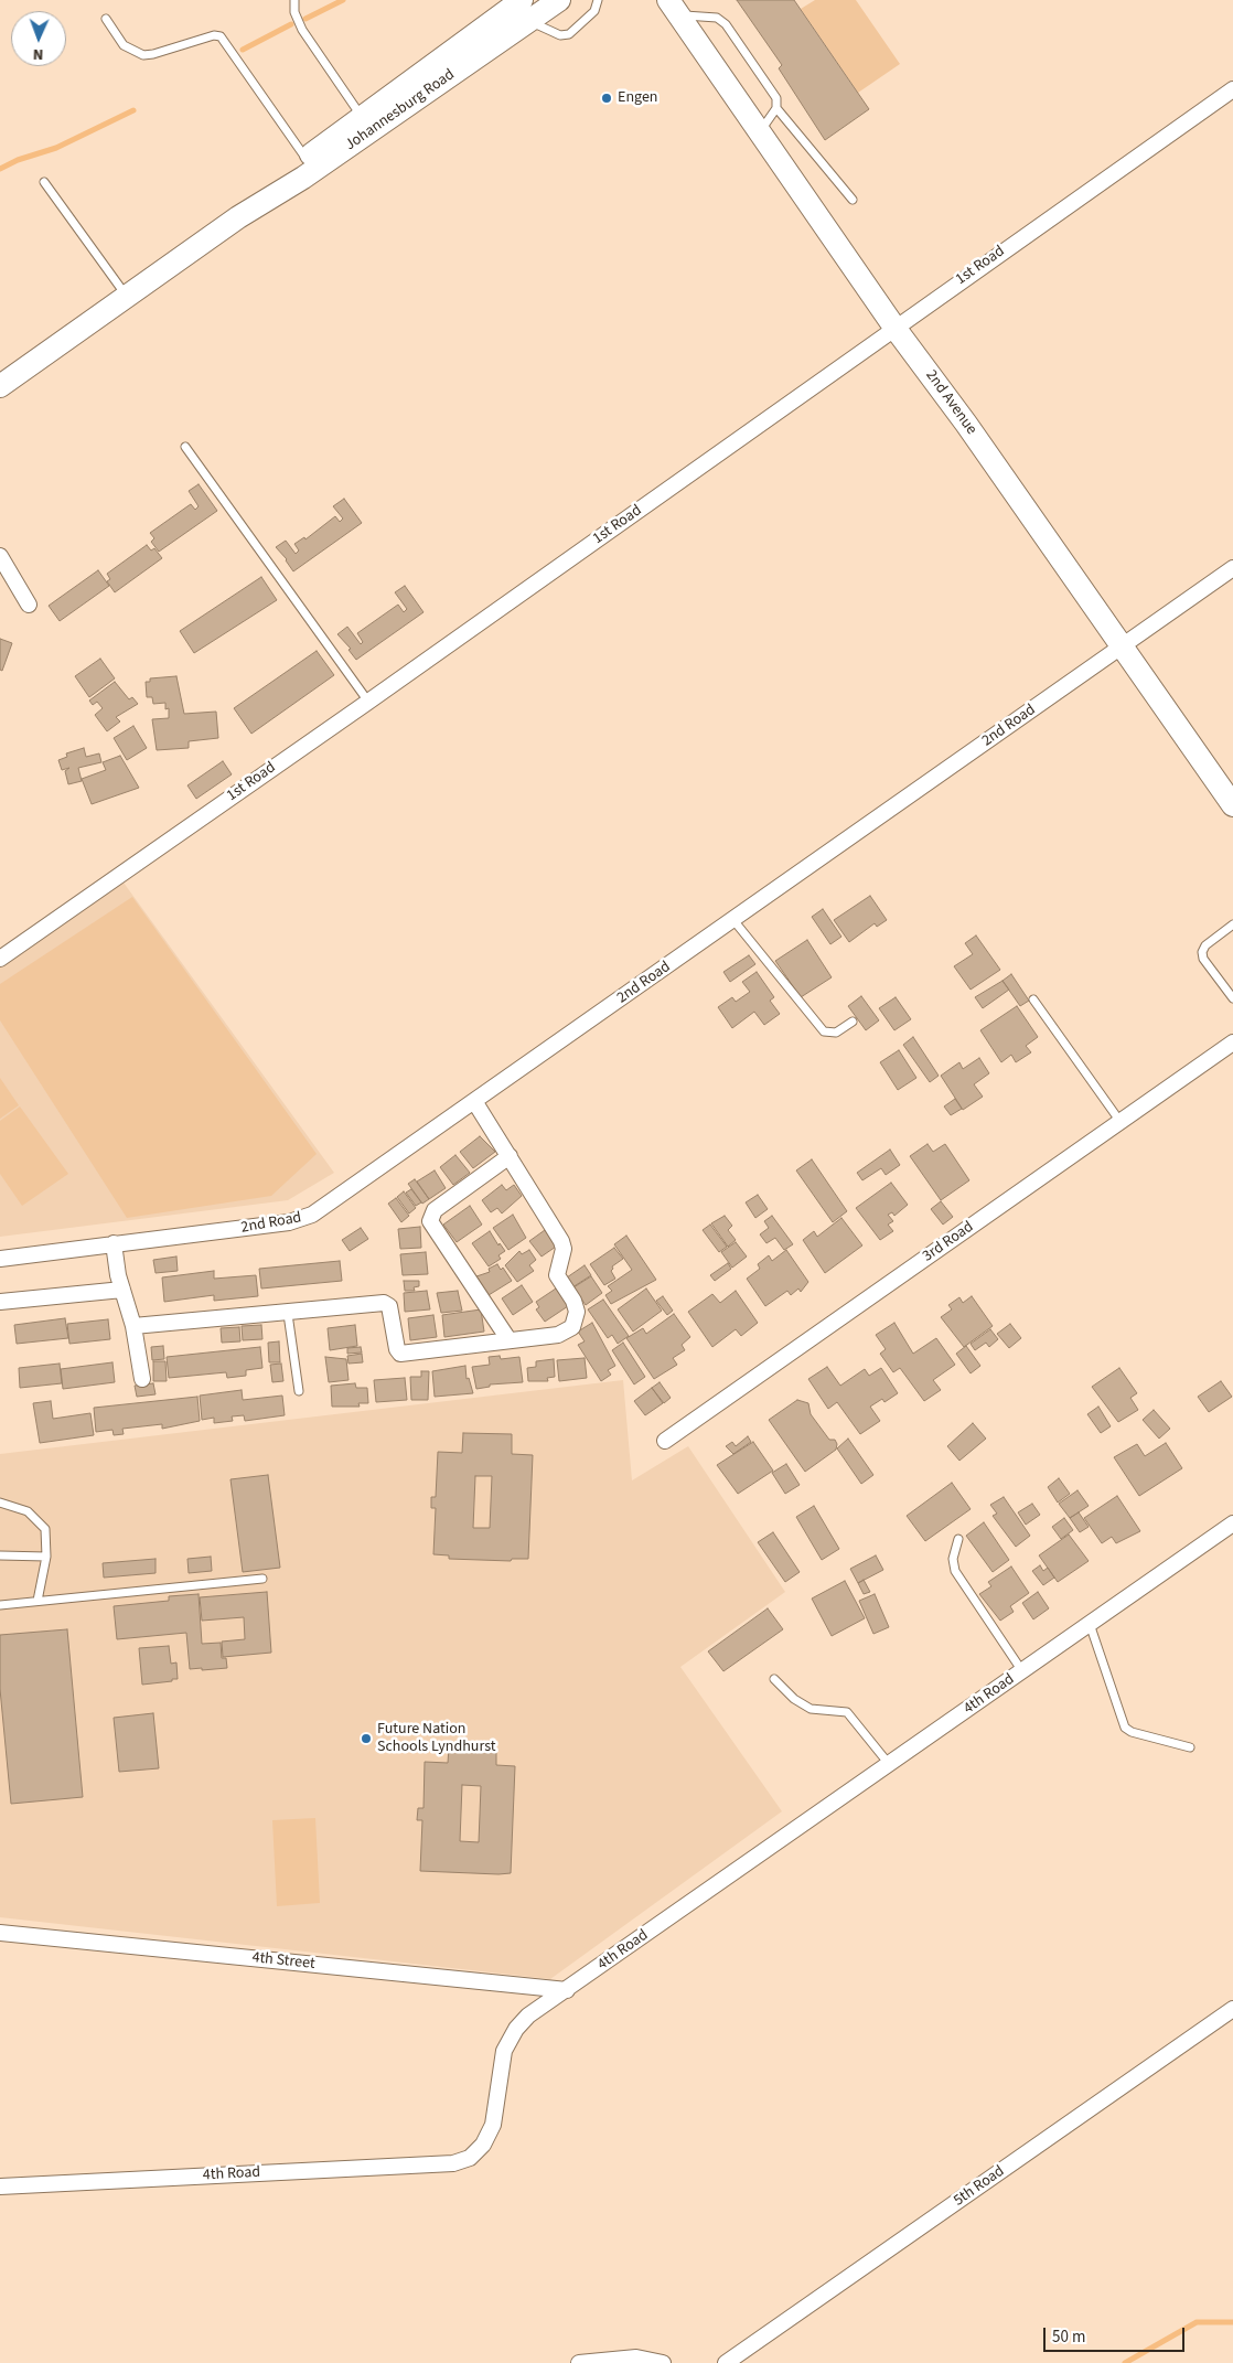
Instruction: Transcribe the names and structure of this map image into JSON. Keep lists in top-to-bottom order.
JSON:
{
  "streets": {
    "main road": ["Johannesburg Road", "2nd Avenue"],
    "street": [
      "1st Road",
      "2nd Road",
      "3rd Road",
      "4th Road",
      "4th Street",
      "5th Road"
    ]
  },
  "crossings": [
    ["1st Road", "2nd Avenue"],
    ["2nd Avenue", "2nd Road"],
    ["4th Road", "4th Street"]
  ],
  "places": ["Engen", "Future Nation Schools Lyndhurst"],
  "scale_bar": "50 m",
  "north": "bottom"
}
